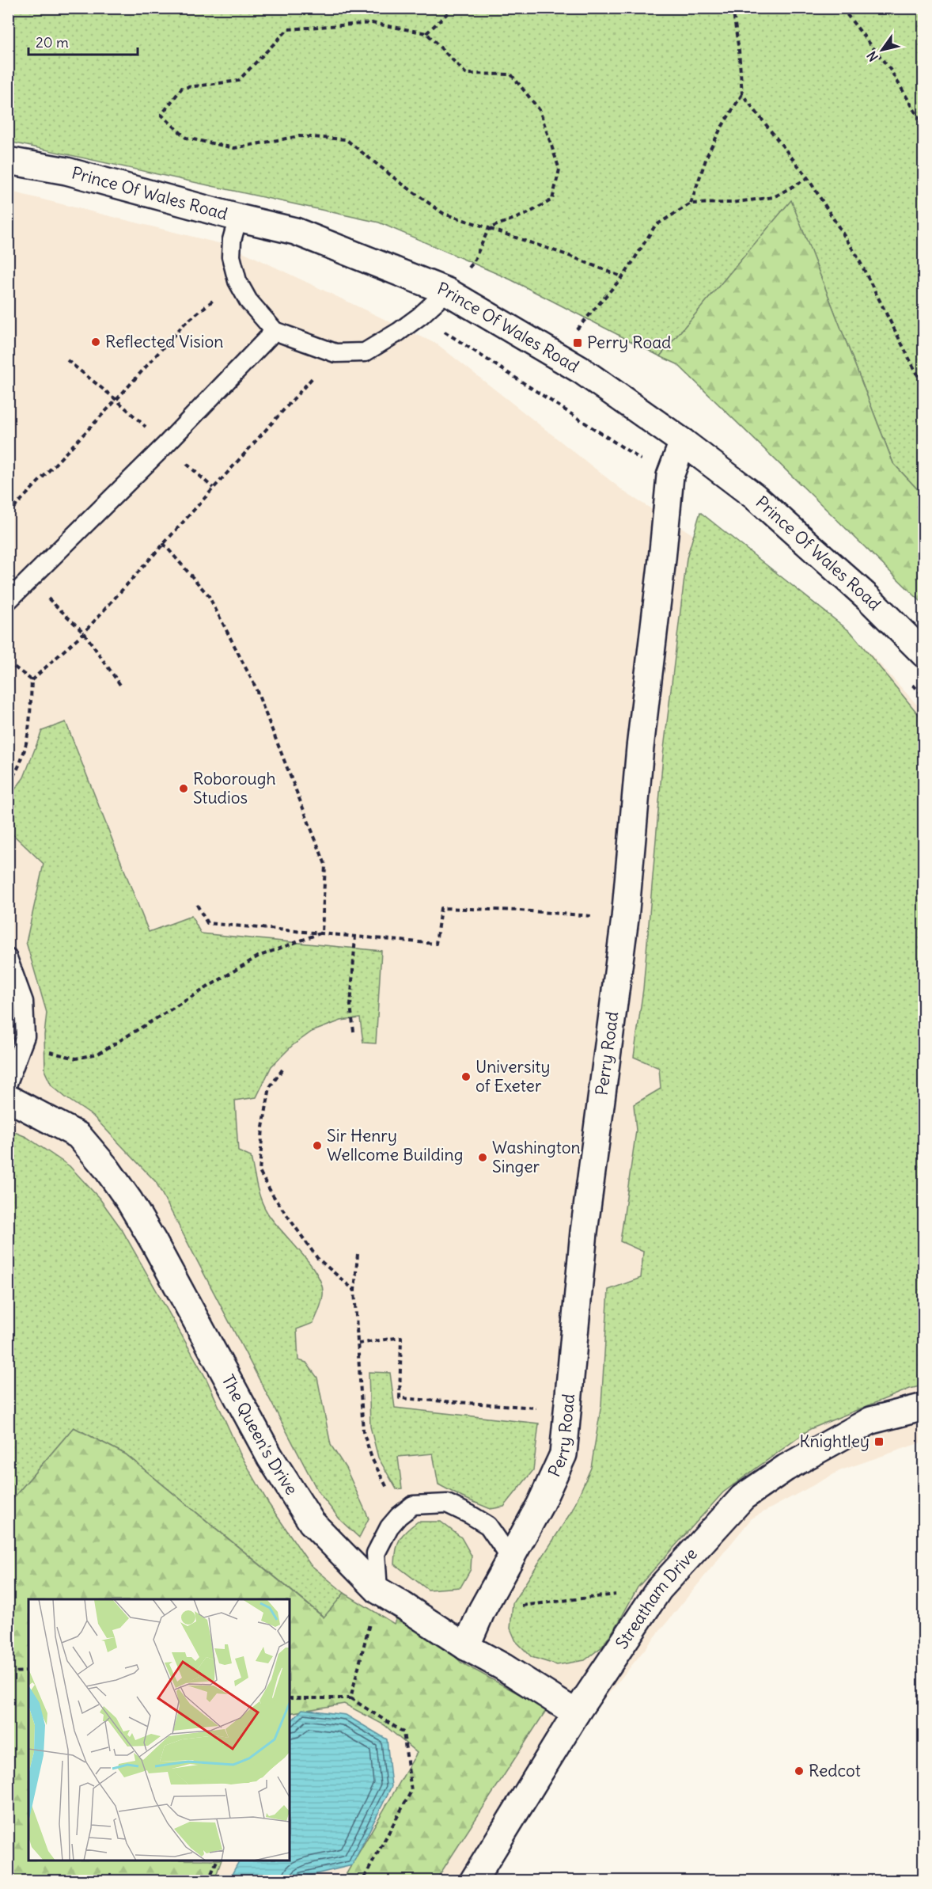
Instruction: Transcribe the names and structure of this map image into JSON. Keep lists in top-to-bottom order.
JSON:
{
  "streets": {
    "street": [
      "Prince Of Wales Road",
      "Perry Road",
      "The Queen's Drive",
      "Streatham Drive"
    ]
  },
  "crossings": [
    ["Prince Of Wales Road", "Perry Road"],
    ["Perry Road", "The Queen's Drive"],
    ["The Queen's Drive", "Streatham Drive"]
  ],
  "places": {
    "other": [
      "Reflected Vision",
      "Roborough Studios",
      "University of Exeter",
      "Sir Henry Wellcome Building",
      "Washington Singer",
      "Redcot"
    ],
    "transit": ["Perry Road", "Knightley"]
  },
  "scale_bar": "20 m",
  "north": "bottom left"
}
